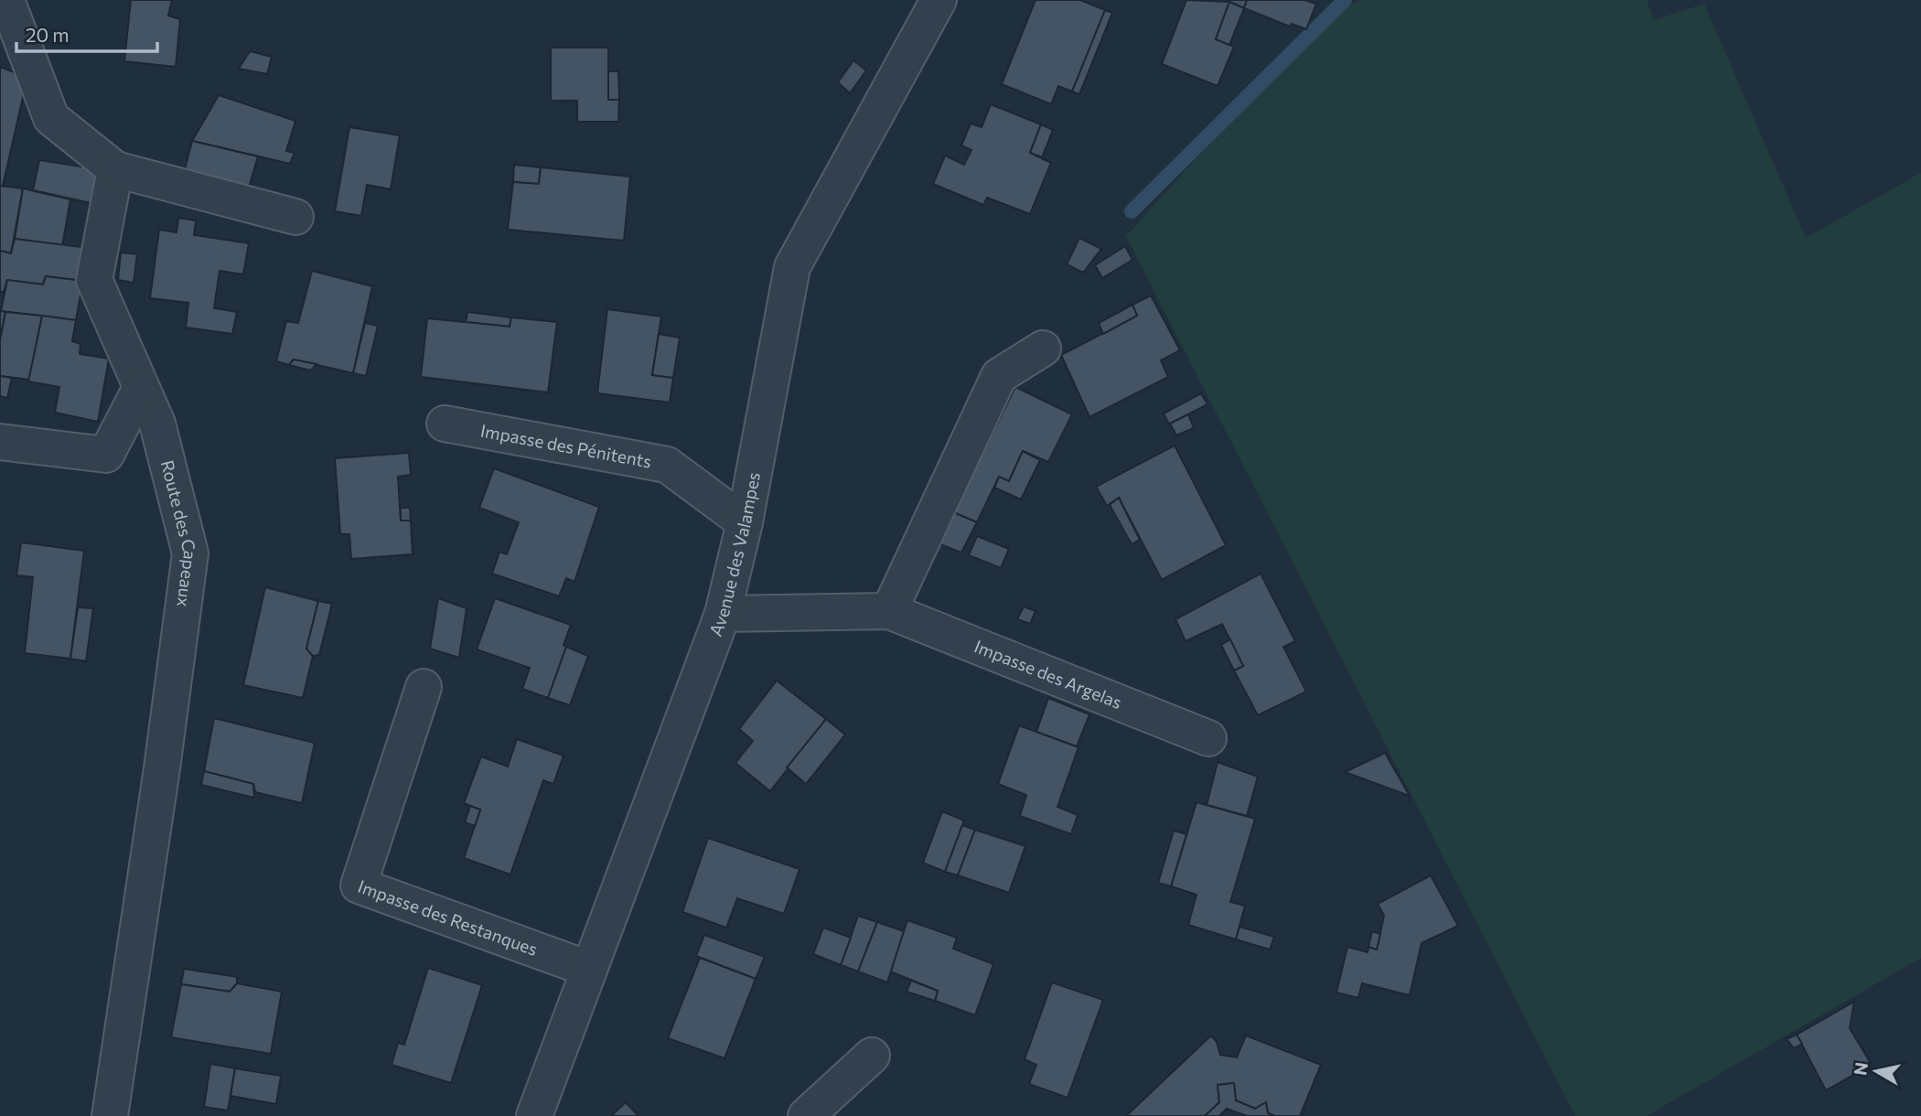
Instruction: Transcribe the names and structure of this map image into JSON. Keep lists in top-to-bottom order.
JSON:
{
  "streets": {
    "street": [
      "Impasse des Pénitents",
      "Route des Capeaux",
      "Avenue des Valampes",
      "Impasse des Argelas",
      "Impasse des Restanques"
    ]
  },
  "crossings": [
    ["Impasse des Pénitents", "Avenue des Valampes"],
    ["Avenue des Valampes", "Impasse des Argelas"],
    ["Avenue des Valampes", "Impasse des Restanques"]
  ],
  "scale_bar": "20 m",
  "north": "left"
}
